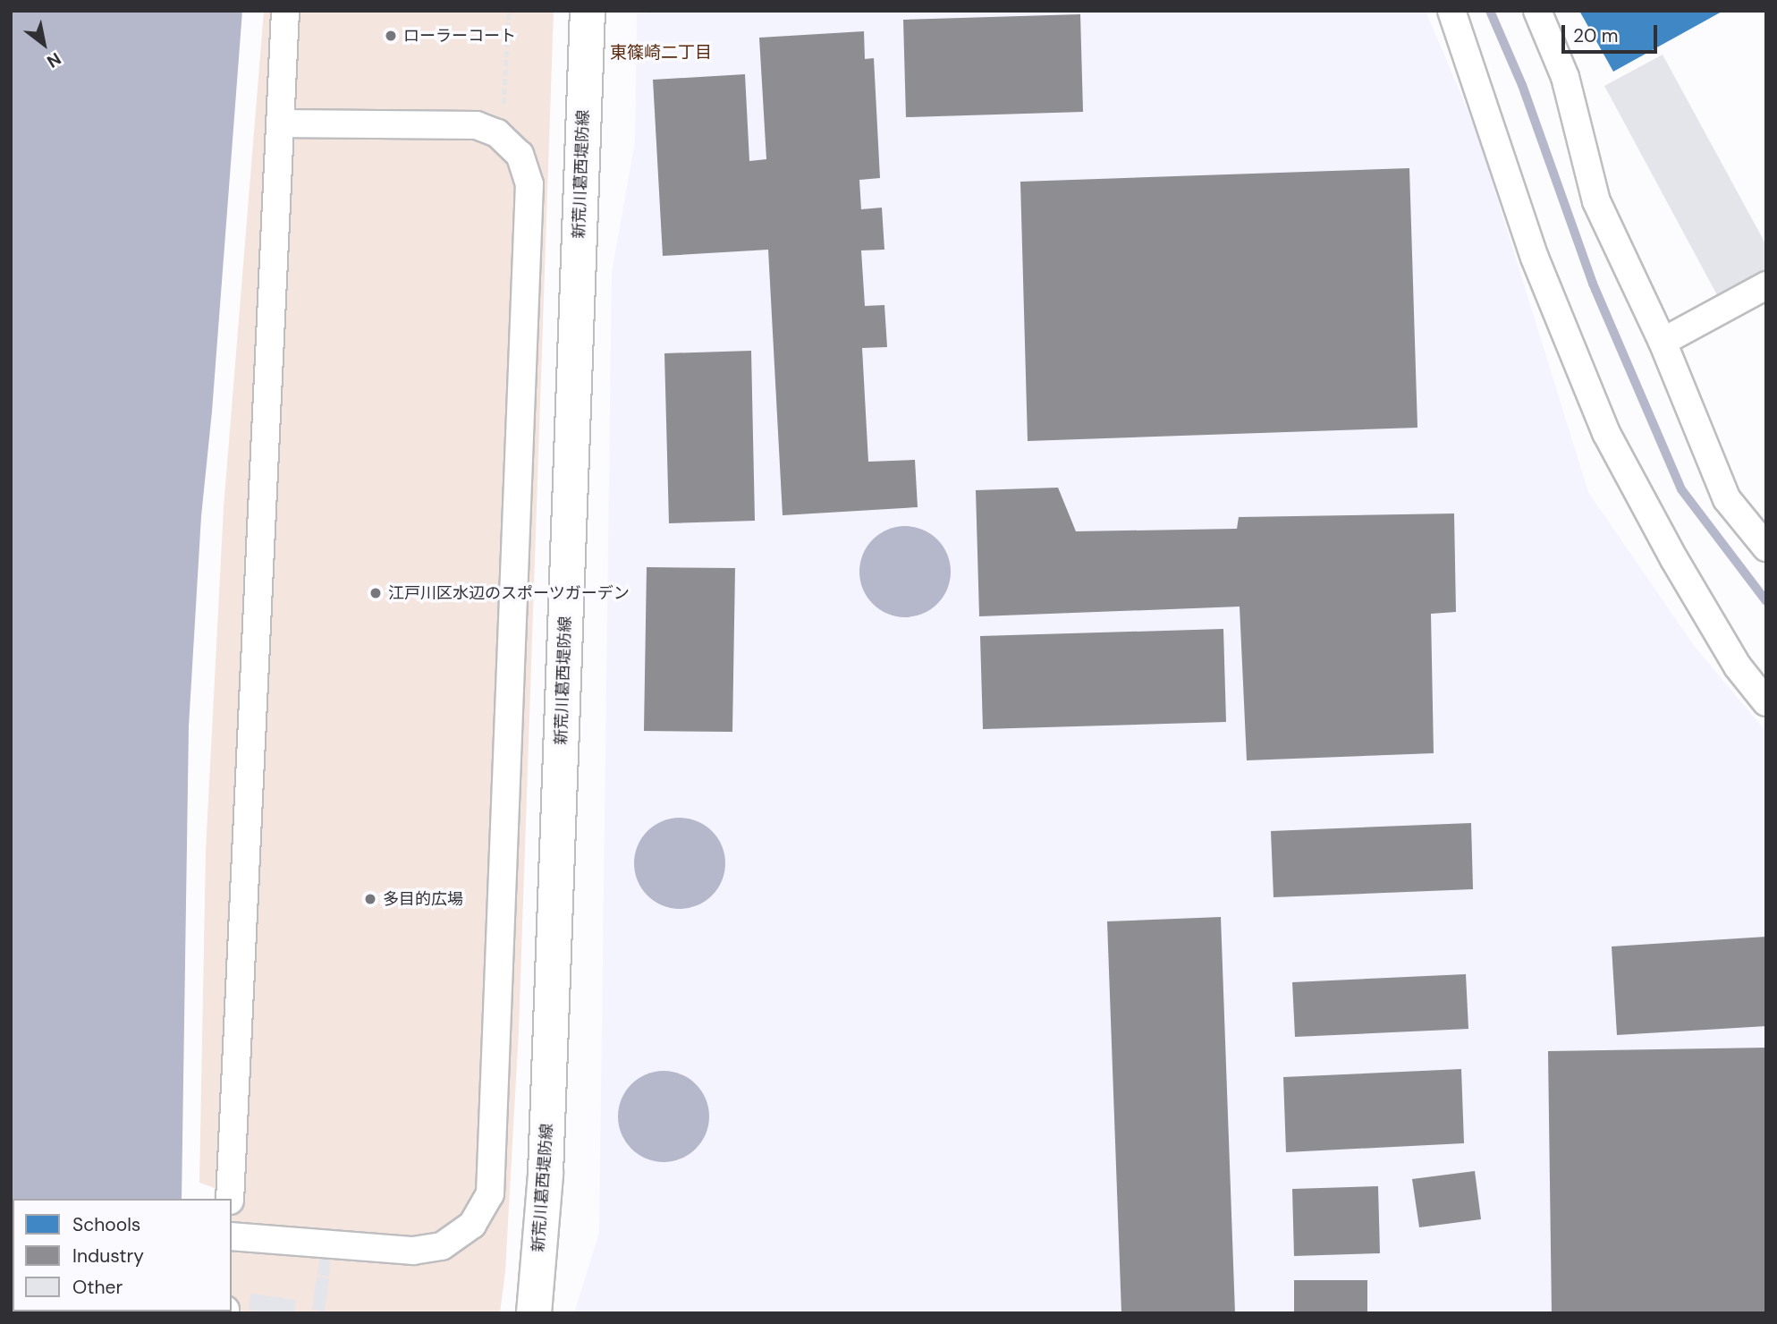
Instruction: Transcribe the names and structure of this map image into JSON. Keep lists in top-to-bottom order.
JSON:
{
  "streets": {
    "main road": ["新荒川葛西堤防線"]
  },
  "districts": ["東篠崎二丁目"],
  "places": ["ローラーコート", "江戸川区水辺のスポーツガーデン", "多目的広場"],
  "legend": ["Schools", "Industry", "Other"],
  "scale_bar": "20 m",
  "north": "bottom right"
}
